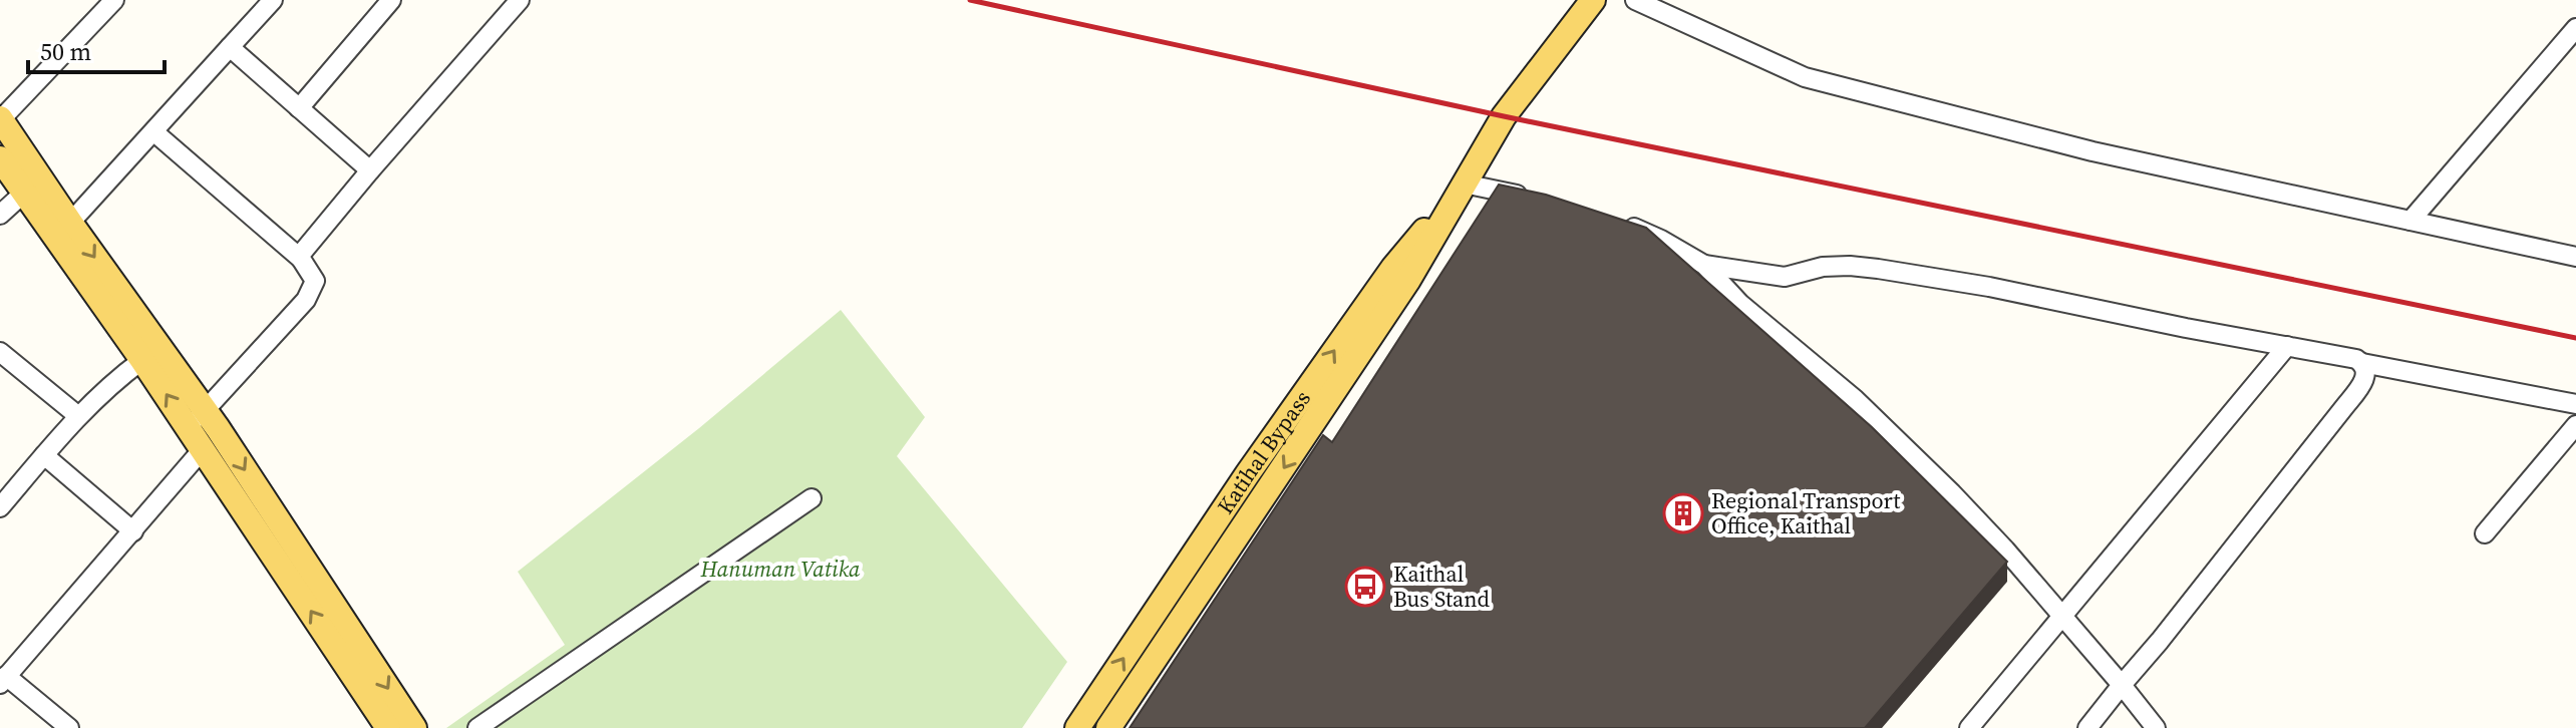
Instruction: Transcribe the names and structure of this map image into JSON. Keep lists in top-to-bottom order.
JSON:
{
  "streets": {
    "main road": ["Katihal Bypass"]
  },
  "parks": ["Hanuman Vatika"],
  "places": {
    "building": ["Regional Transport Office, Kaithal"],
    "bus stop": ["Kaithal Bus Stand"]
  },
  "scale_bar": "50 m"
}
